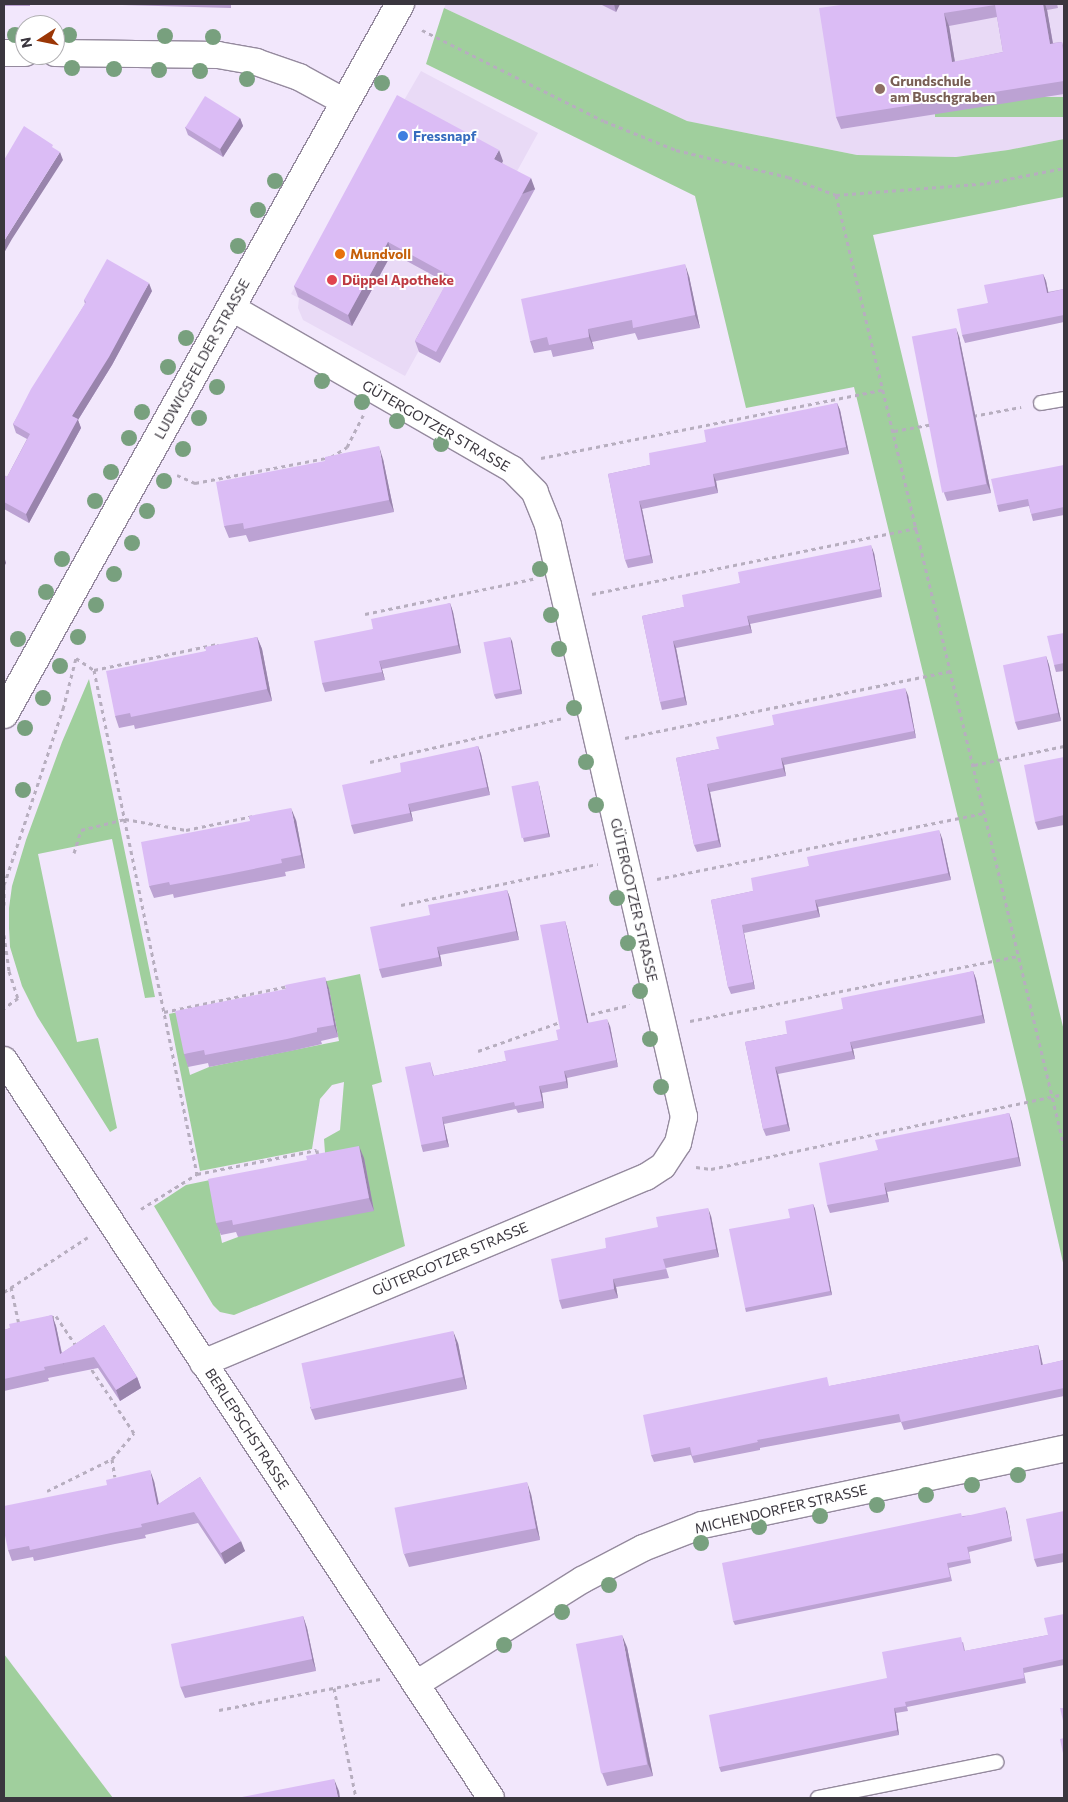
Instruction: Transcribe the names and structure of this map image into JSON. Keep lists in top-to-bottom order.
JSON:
{
  "streets": {
    "street": [
      "LUDWIGSFELDER STRASSE",
      "GÜTERGOTZER STRASSE",
      "BERLEPSCHSTRASSE",
      "MICHENDORFER STRASSE"
    ]
  },
  "crossings": [
    ["LUDWIGSFELDER STRASSE", "GÜTERGOTZER STRASSE"],
    ["GÜTERGOTZER STRASSE", "BERLEPSCHSTRASSE"],
    ["BERLEPSCHSTRASSE", "MICHENDORFER STRASSE"]
  ],
  "places": [
    "Grundschule am Buschgraben",
    "Fressnapf",
    "Mundvoll",
    "Düppel Apotheke"
  ],
  "north": "left"
}
